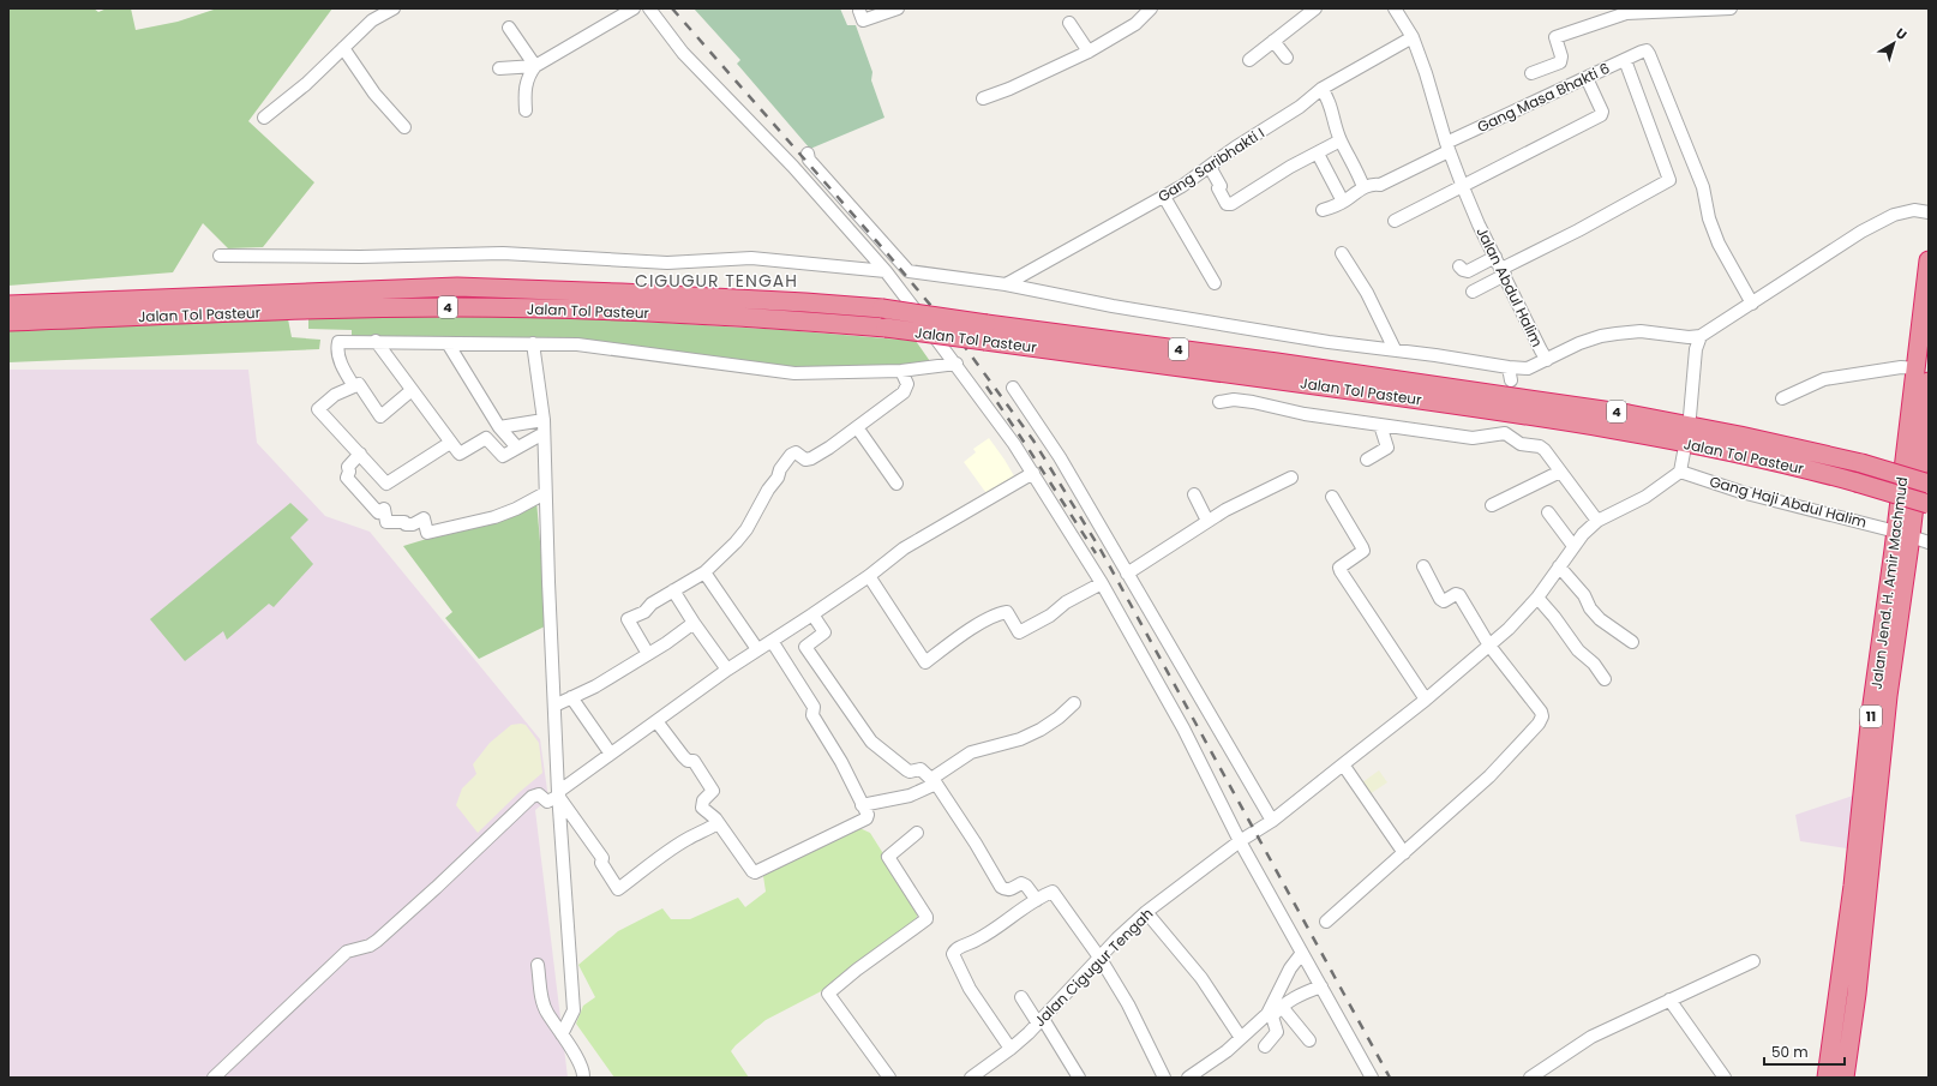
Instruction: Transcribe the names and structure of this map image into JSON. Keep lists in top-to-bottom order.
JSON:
{
  "streets": {
    "highway": [
      "4",
      "Jalan Tol Pasteur",
      "Jalan Jend. H. Amir Machmud",
      "11"
    ],
    "street": [
      "Gang Masa Bhakti 6",
      "Gang Saribhakti I",
      "Jalan Abdul Halim",
      "Gang Haji Abdul Halim",
      "Jalan Cigugur Tengah"
    ]
  },
  "crossings": [
    ["Gang Masa Bhakti 6", "Jalan Abdul Halim"],
    ["Gang Saribhakti I", "Jalan Abdul Halim"],
    ["Gang Haji Abdul Halim", "Jalan Jend. H. Amir Machmud"],
    ["Gang Haji Abdul Halim", "Jalan Cigugur Tengah"]
  ],
  "districts": ["CIGUGUR TENGAH"],
  "scale_bar": "50 m",
  "north": "top right"
}
